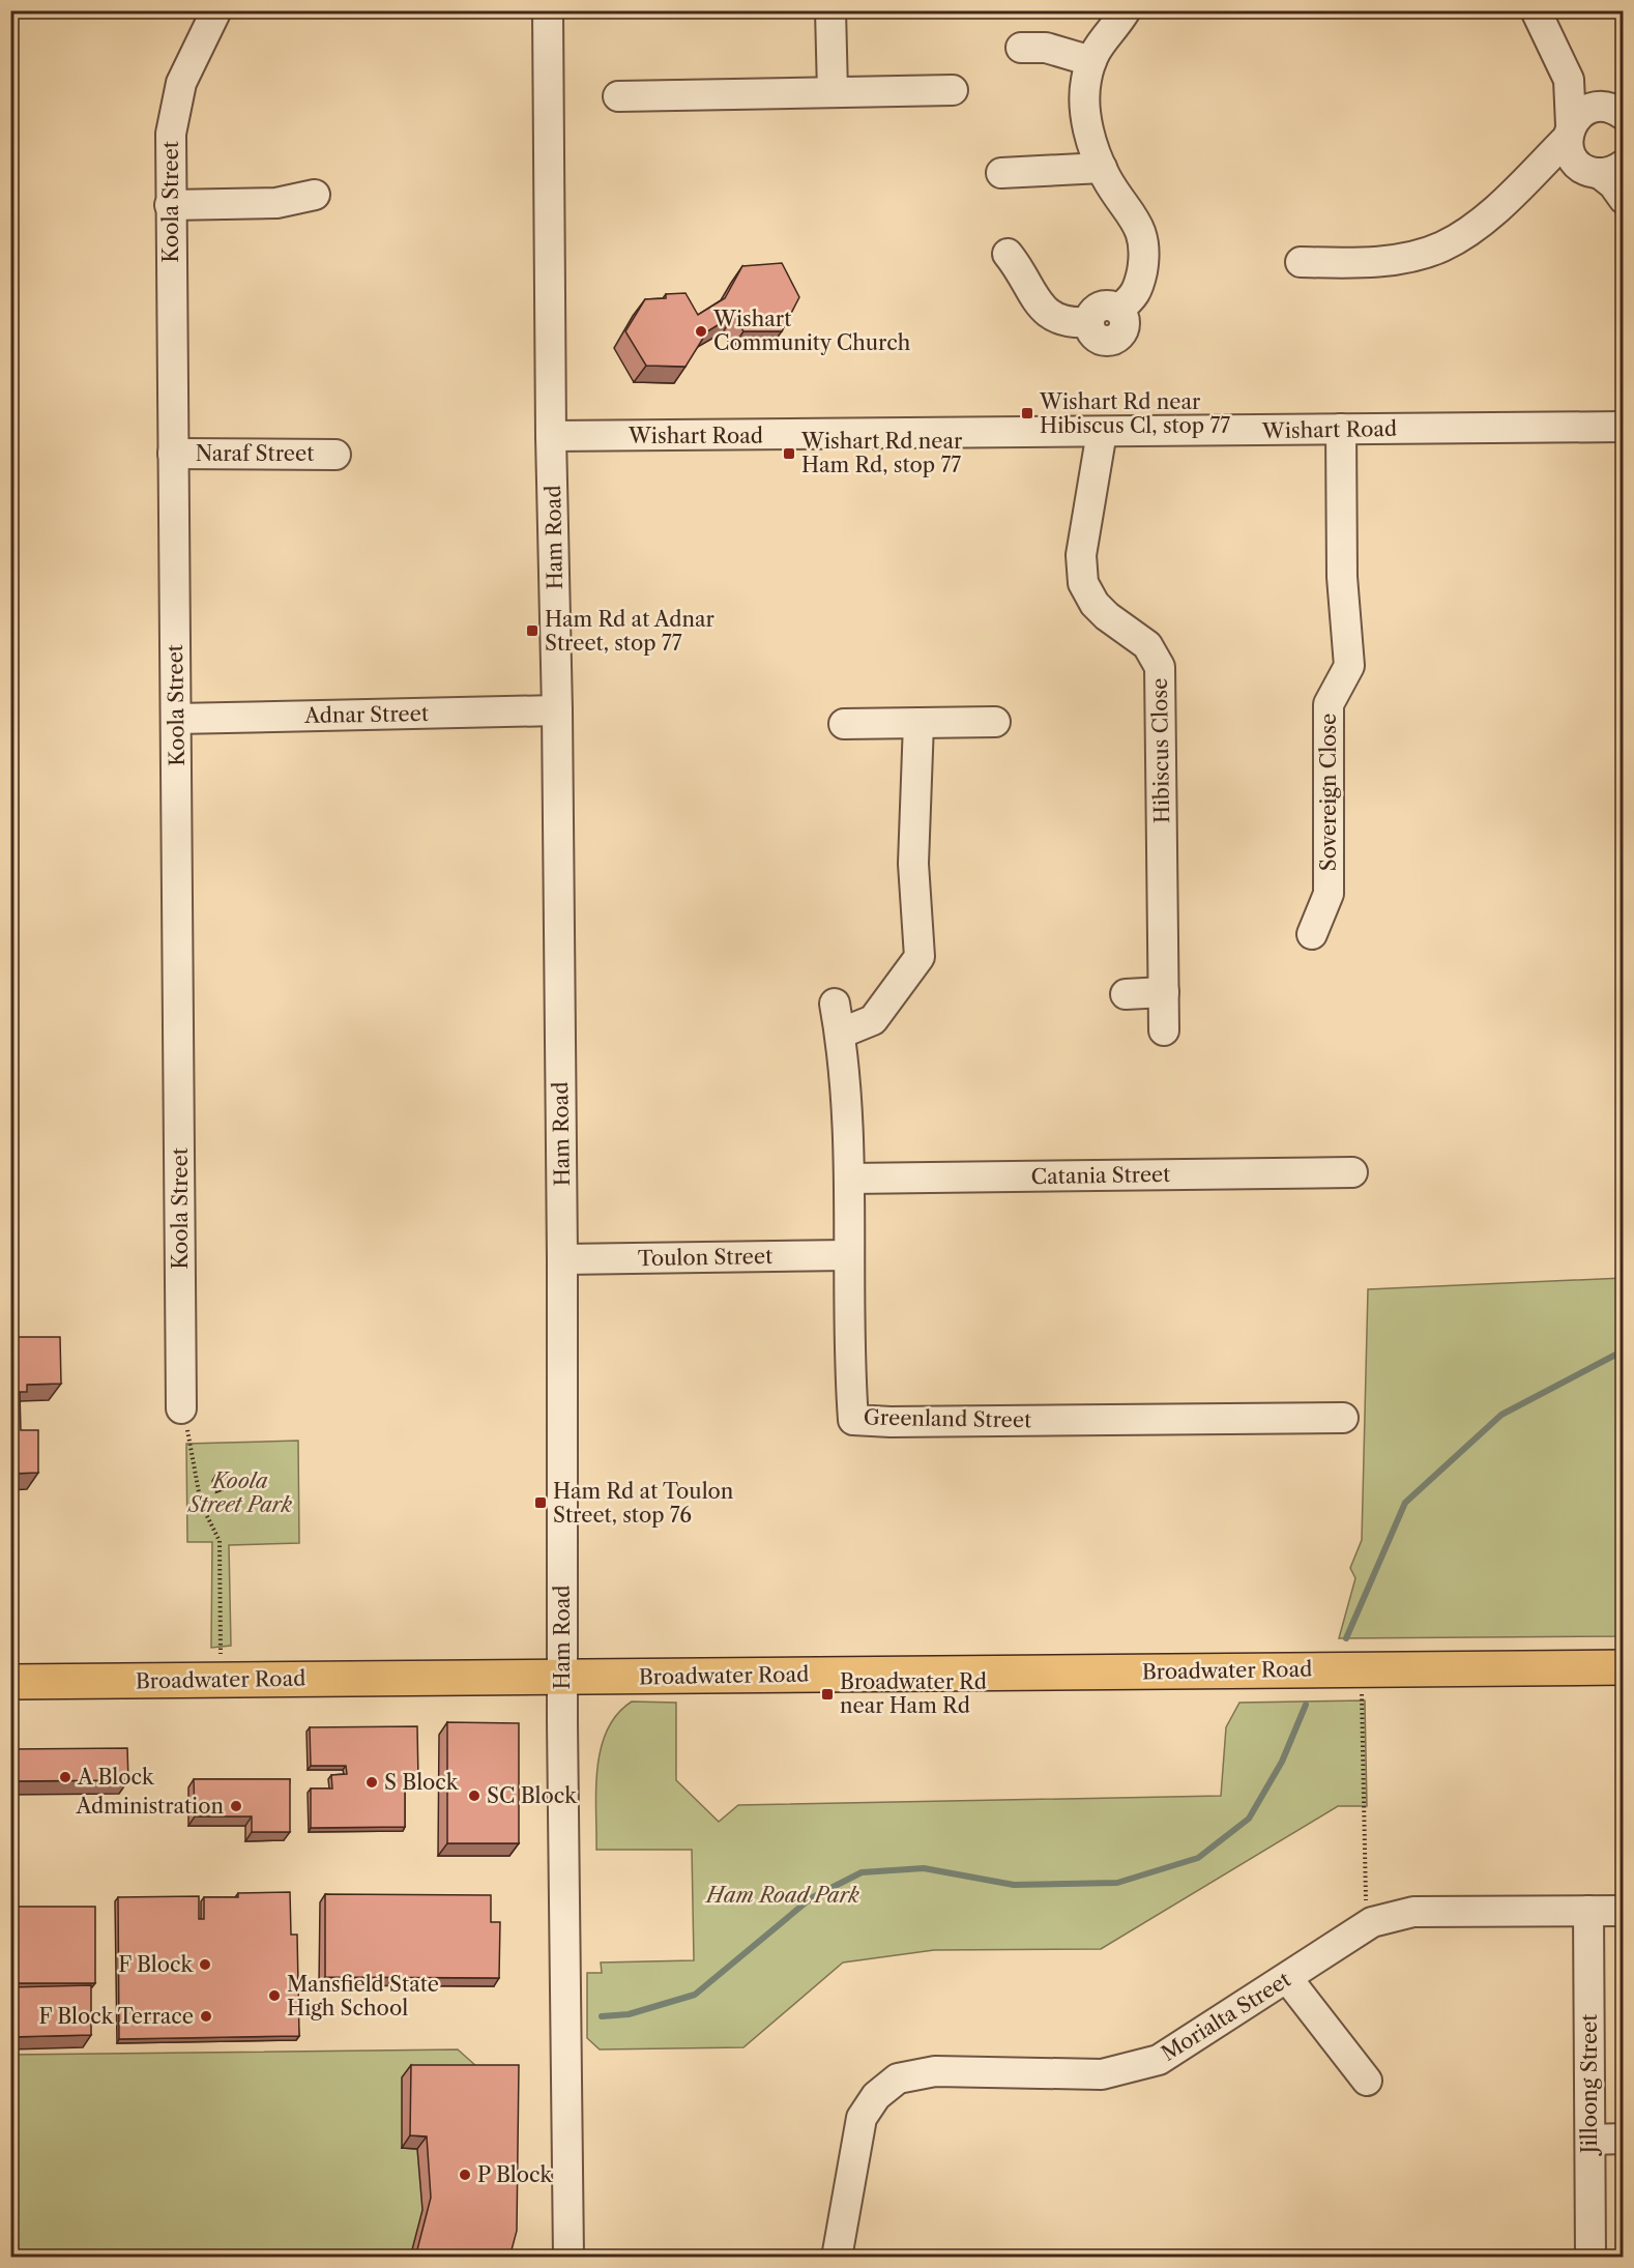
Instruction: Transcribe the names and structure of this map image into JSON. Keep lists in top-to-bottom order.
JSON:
{
  "streets": {
    "main road": ["Broadwater Road"],
    "street": [
      "Koola Street",
      "Wishart Road",
      "Naraf Street",
      "Ham Road",
      "Adnar Street",
      "Hibiscus Close",
      "Sovereign Close",
      "Catania Street",
      "Toulon Street",
      "Greenland Street",
      "Morialta Street",
      "Jilloong Street"
    ]
  },
  "crossings": [
    ["Koola Street", "Naraf Street"],
    ["Koola Street", "Adnar Street"],
    ["Wishart Road", "Ham Road"],
    ["Wishart Road", "Hibiscus Close"],
    ["Wishart Road", "Sovereign Close"],
    ["Ham Road", "Adnar Street"],
    ["Ham Road", "Toulon Street"],
    ["Ham Road", "Broadwater Road"],
    ["Catania Street", "Greenland Street"],
    ["Toulon Street", "Greenland Street"],
    ["Morialta Street", "Jilloong Street"]
  ],
  "parks": ["Koola Street Park", "Ham Road Park"],
  "places": {
    "other": [
      "Wishart Community Church",
      "A Block",
      "S Block",
      "SC Block",
      "Administration",
      "F Block",
      "Mansfield State High School",
      "F Block Terrace",
      "P Block"
    ],
    "transit": [
      "Wishart Rd near Hibiscus Cl, stop 77",
      "Wishart Rd near Ham Rd, stop 77",
      "Ham Rd at Adnar Street, stop 77",
      "Ham Rd at Toulon Street, stop 76",
      "Broadwater Rd near Ham Rd"
    ]
  }
}
